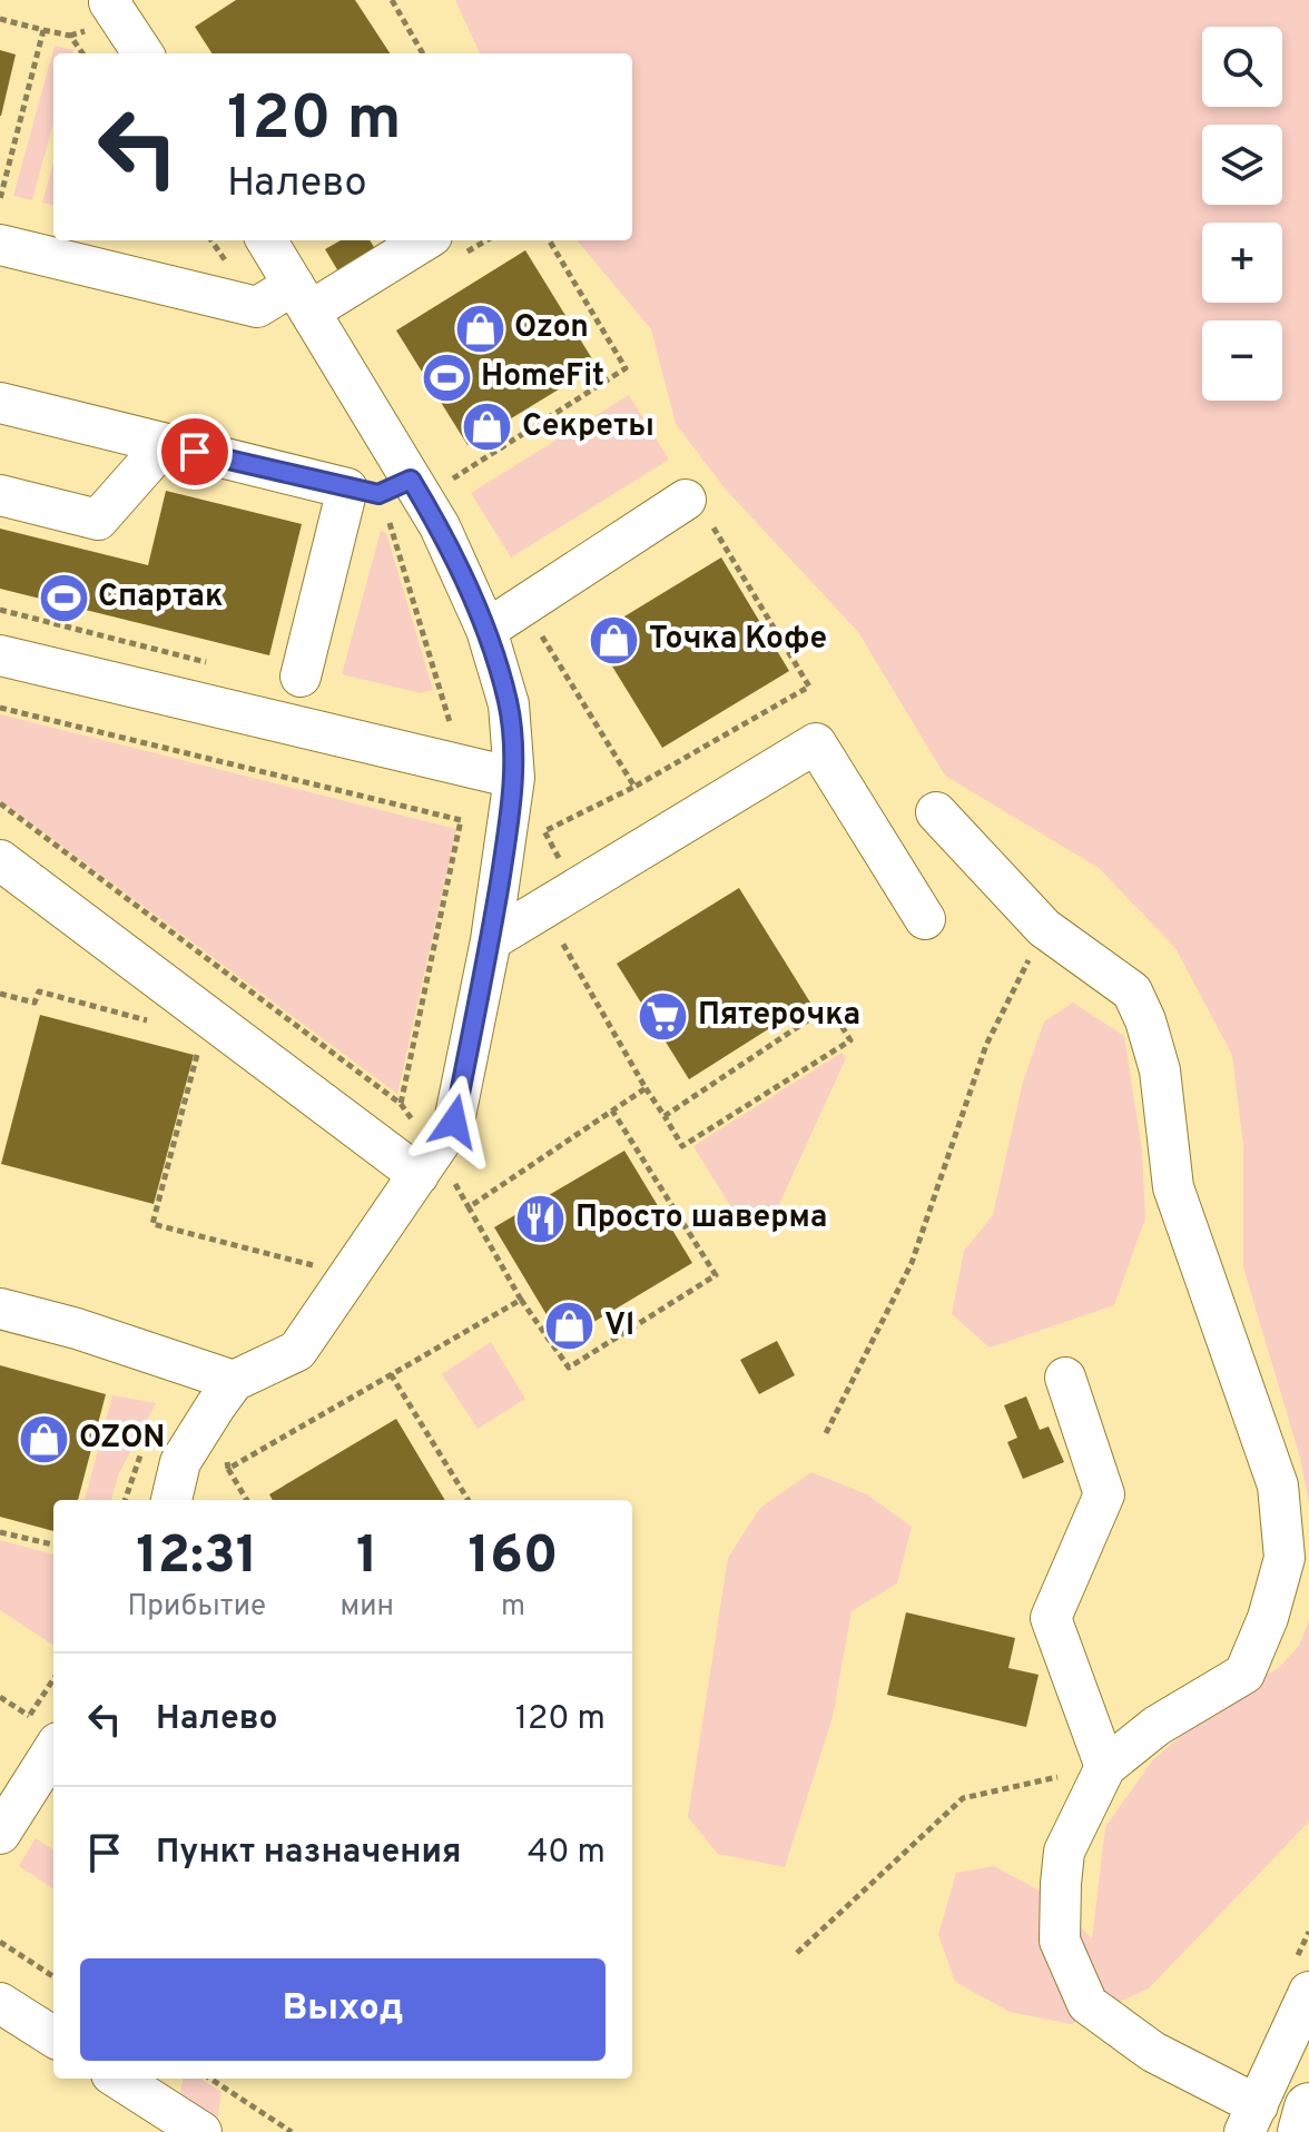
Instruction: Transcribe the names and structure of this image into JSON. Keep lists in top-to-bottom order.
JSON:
{
  "places": {
    "shop": [
      "Ozon",
      "Секреты",
      "Точка Кофе",
      "Vl",
      "OZON"
    ],
    "sports": ["HomeFit", "Спартак"],
    "supermarket": ["Пятерочка"],
    "restaurant": ["Просто шаверма"]
  },
  "page": {
    "map_buttons": ["+", "−"],
    "turn": ["120 m", "Налево"],
    "eta": [
      "12:31",
      "Прибытие",
      "1",
      "мин",
      "160",
      "m"
    ],
    "list": [
      {
        "name": "Налево",
        "value": "120 m"
      },
      {
        "name": "Пункт назначения",
        "value": "40 m"
      }
    ],
    "buttons": "Выход"
  }
}
